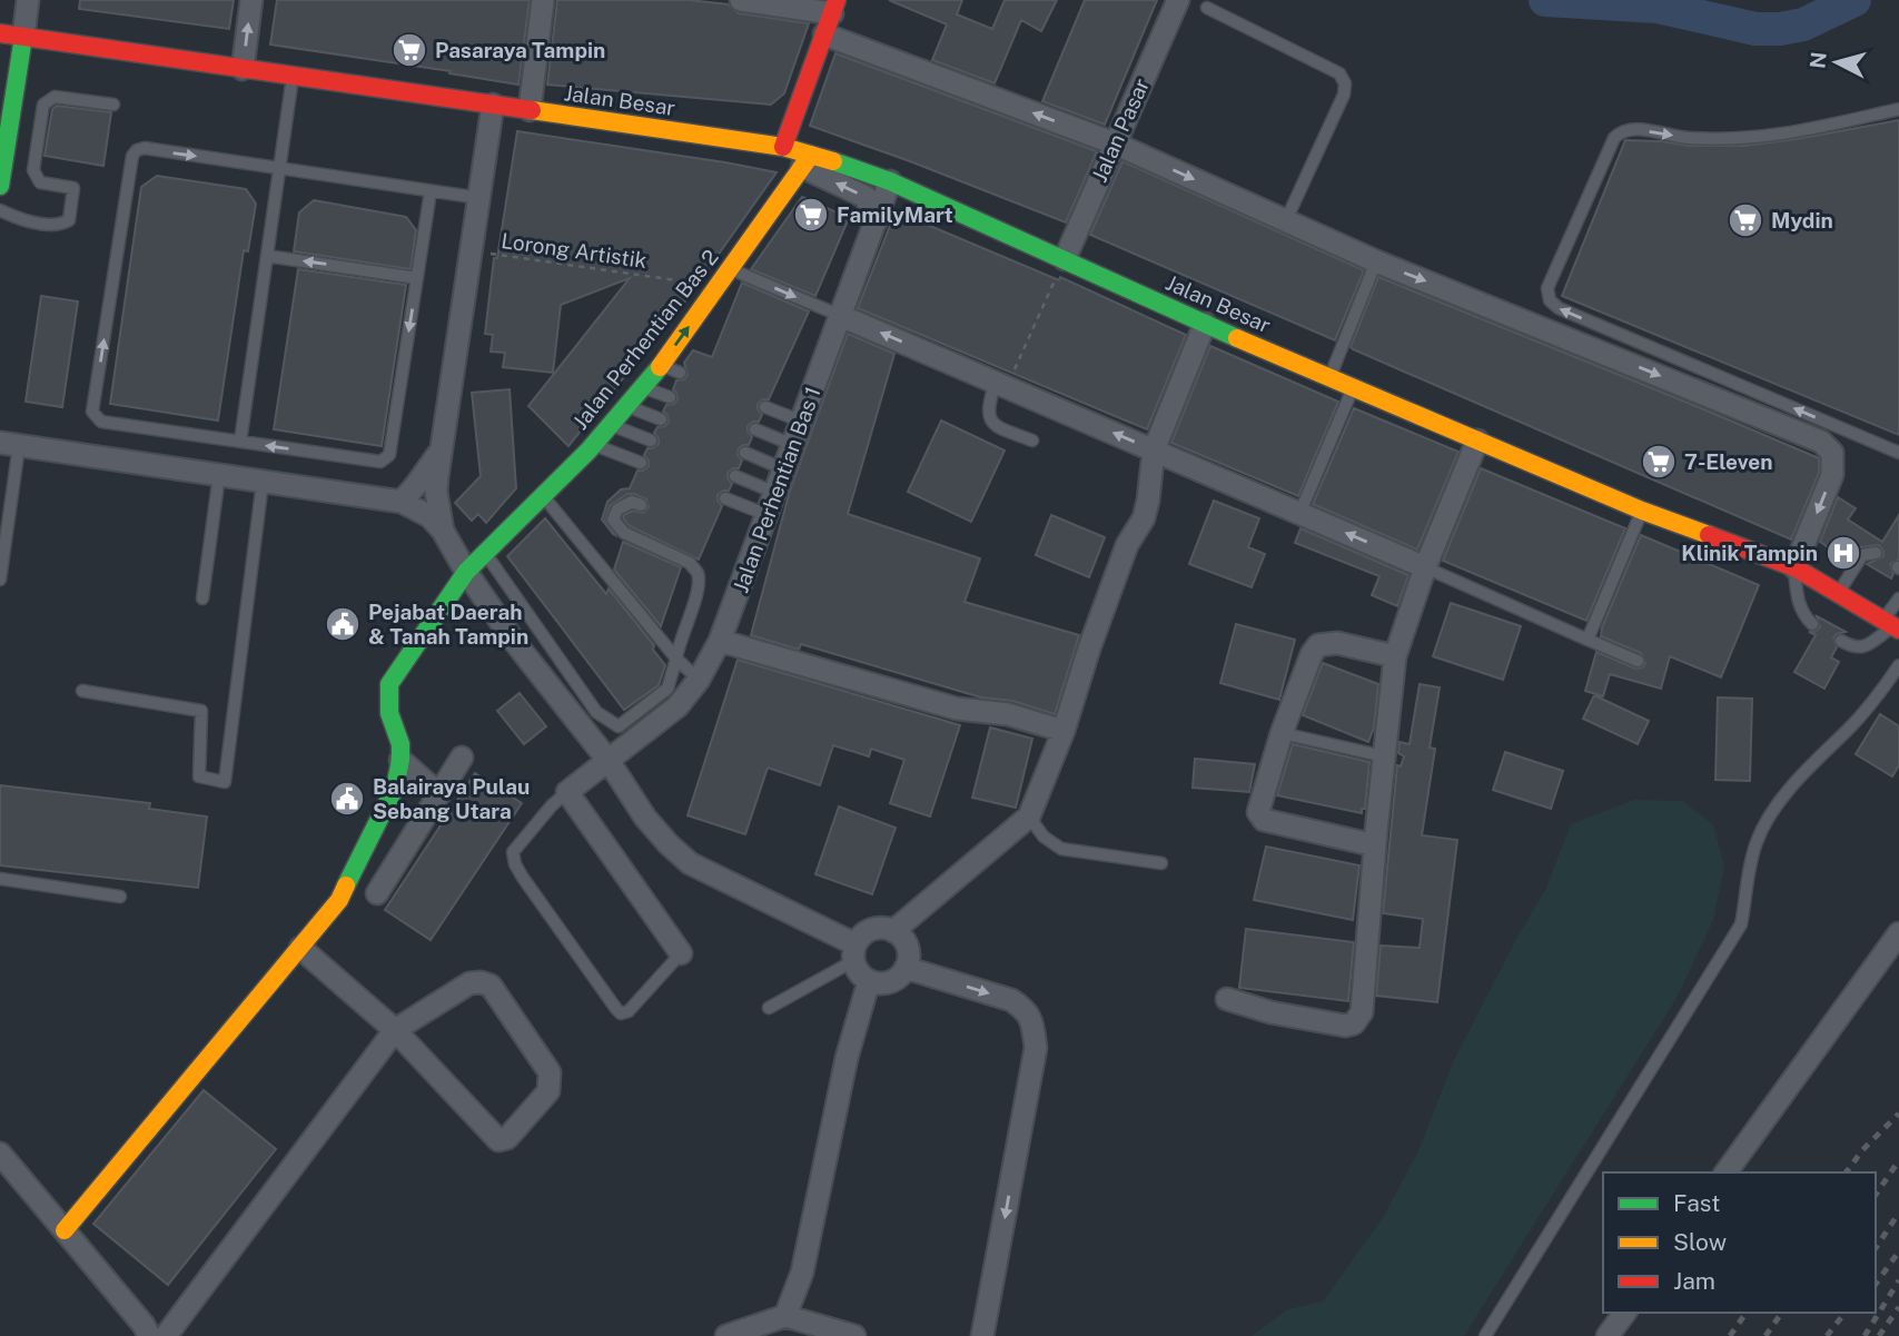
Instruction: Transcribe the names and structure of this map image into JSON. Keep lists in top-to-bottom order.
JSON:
{
  "streets": {
    "street": [
      "Jalan Besar",
      "Jalan Pasar",
      "Jalan Perhentian Bas 2",
      "Jalan Perhentian Bas 1"
    ],
    "path": ["Lorong Artistik"]
  },
  "crossings": [
    ["Jalan Besar", "Jalan Pasar"],
    ["Jalan Besar", "Jalan Perhentian Bas 2"],
    ["Jalan Besar", "Jalan Perhentian Bas 1"],
    ["Lorong Artistik", "Jalan Perhentian Bas 2"]
  ],
  "places": {
    "supermarket": [
      "Pasaraya Tampin",
      "FamilyMart",
      "Mydin",
      "7-Eleven"
    ],
    "hospital": ["Klinik Tampin"],
    "public building": ["Pejabat Daerah & Tanah Tampin", "Balairaya Pulau Sebang Utara"]
  },
  "legend": ["Fast", "Slow", "Jam"],
  "north": "left"
}
